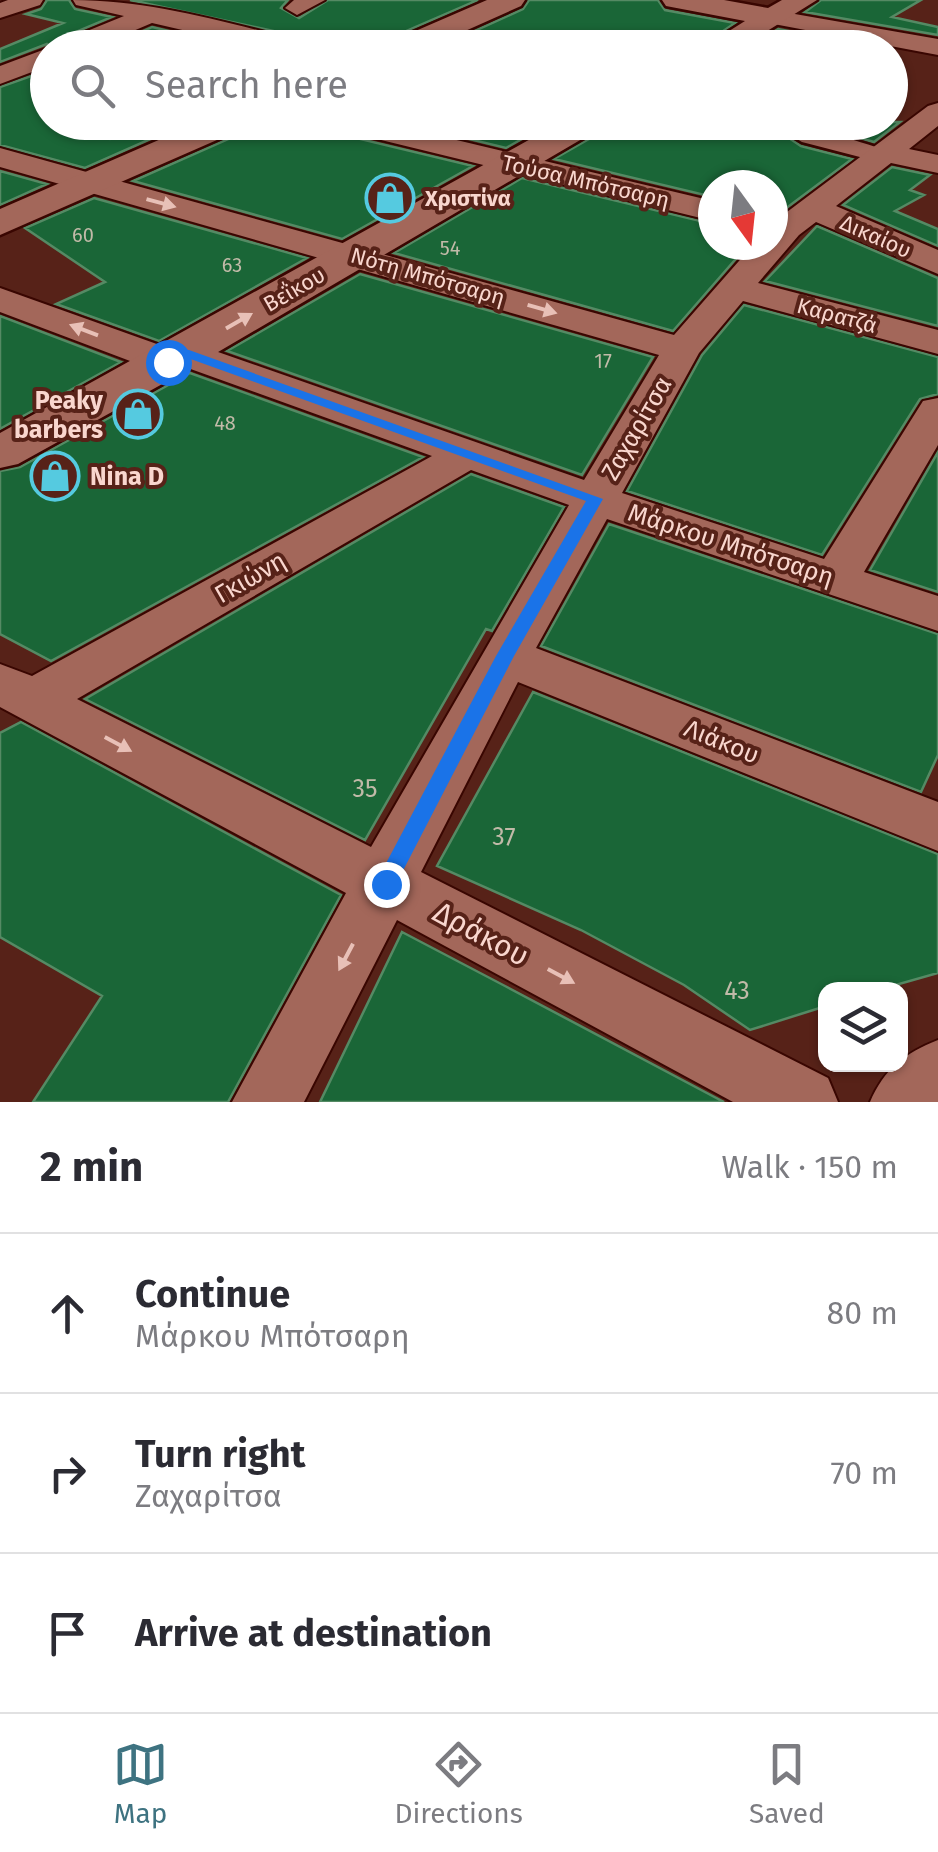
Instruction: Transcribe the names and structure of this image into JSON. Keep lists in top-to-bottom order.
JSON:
{
  "streets": {
    "street": [
      "Τούσα Μπότσαρη",
      "Δικαίου",
      "Νότη Μπότσαρη",
      "Βεΐκου",
      "Καρατζά",
      "Ζαχαρίτσα",
      "Μάρκου Μπότσαρη",
      "Γκιώνη",
      "Λιάκου",
      "Δράκου"
    ]
  },
  "crossings": [
    ["Τούσα Μπότσαρη", "Βεΐκου"],
    ["Νότη Μπότσαρη", "Βεΐκου"],
    ["Νότη Μπότσαρη", "Ζαχαρίτσα"],
    ["Βεΐκου", "Μάρκου Μπότσαρη"],
    ["Καρατζά", "Ζαχαρίτσα"],
    ["Ζαχαρίτσα", "Μάρκου Μπότσαρη"],
    ["Ζαχαρίτσα", "Λιάκου"],
    ["Ζαχαρίτσα", "Δράκου"],
    ["Μάρκου Μπότσαρη", "Γκιώνη"],
    ["Γκιώνη", "Δράκου"]
  ],
  "one_way": ["Δράκου"],
  "places": {
    "shop": ["Χριστίνα", "Peaky barbers", "Nina D"]
  },
  "house_numbers": [
    "60",
    "54",
    "63",
    "17",
    "48",
    "35",
    "37",
    "43"
  ],
  "north": "bottom",
  "page": {
    "search": "Search here",
    "heading": ["2 min", "Walk · 150 m"],
    "list": [
      ["Continue", "Μάρκου Μπότσαρη", "80 m"],
      ["Turn right", "Ζαχαρίτσα", "70 m"],
      "Arrive at destination"
    ],
    "nav": ["Map", "Directions", "Saved"]
  }
}
